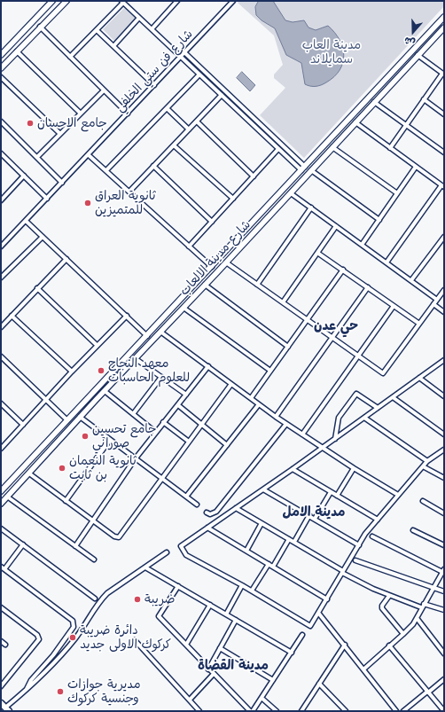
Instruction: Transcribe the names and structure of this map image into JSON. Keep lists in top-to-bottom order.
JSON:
{
  "streets": {
    "main road": ["شارع مدينة الالعاب"],
    "street": ["شارع فن ستي الخلفي"]
  },
  "districts": ["حي عدن", "مدينة الامل", "مدينة القضاة"],
  "parks": ["مدينة العاب سمايلاند"],
  "places": [
    "جامع الاحسان",
    "ثانوية العراق للمتميزين",
    "معهد النجاح للعلوم الحاسبات",
    "جامع تحسين صوراني",
    "ثانوية النعمان بن ثابت",
    "ضريبة",
    "دائرة ضريبة كركوك الاولی جدید",
    "مديرية جوازات وجنسية كركوك"
  ],
  "north": "bottom"
}
